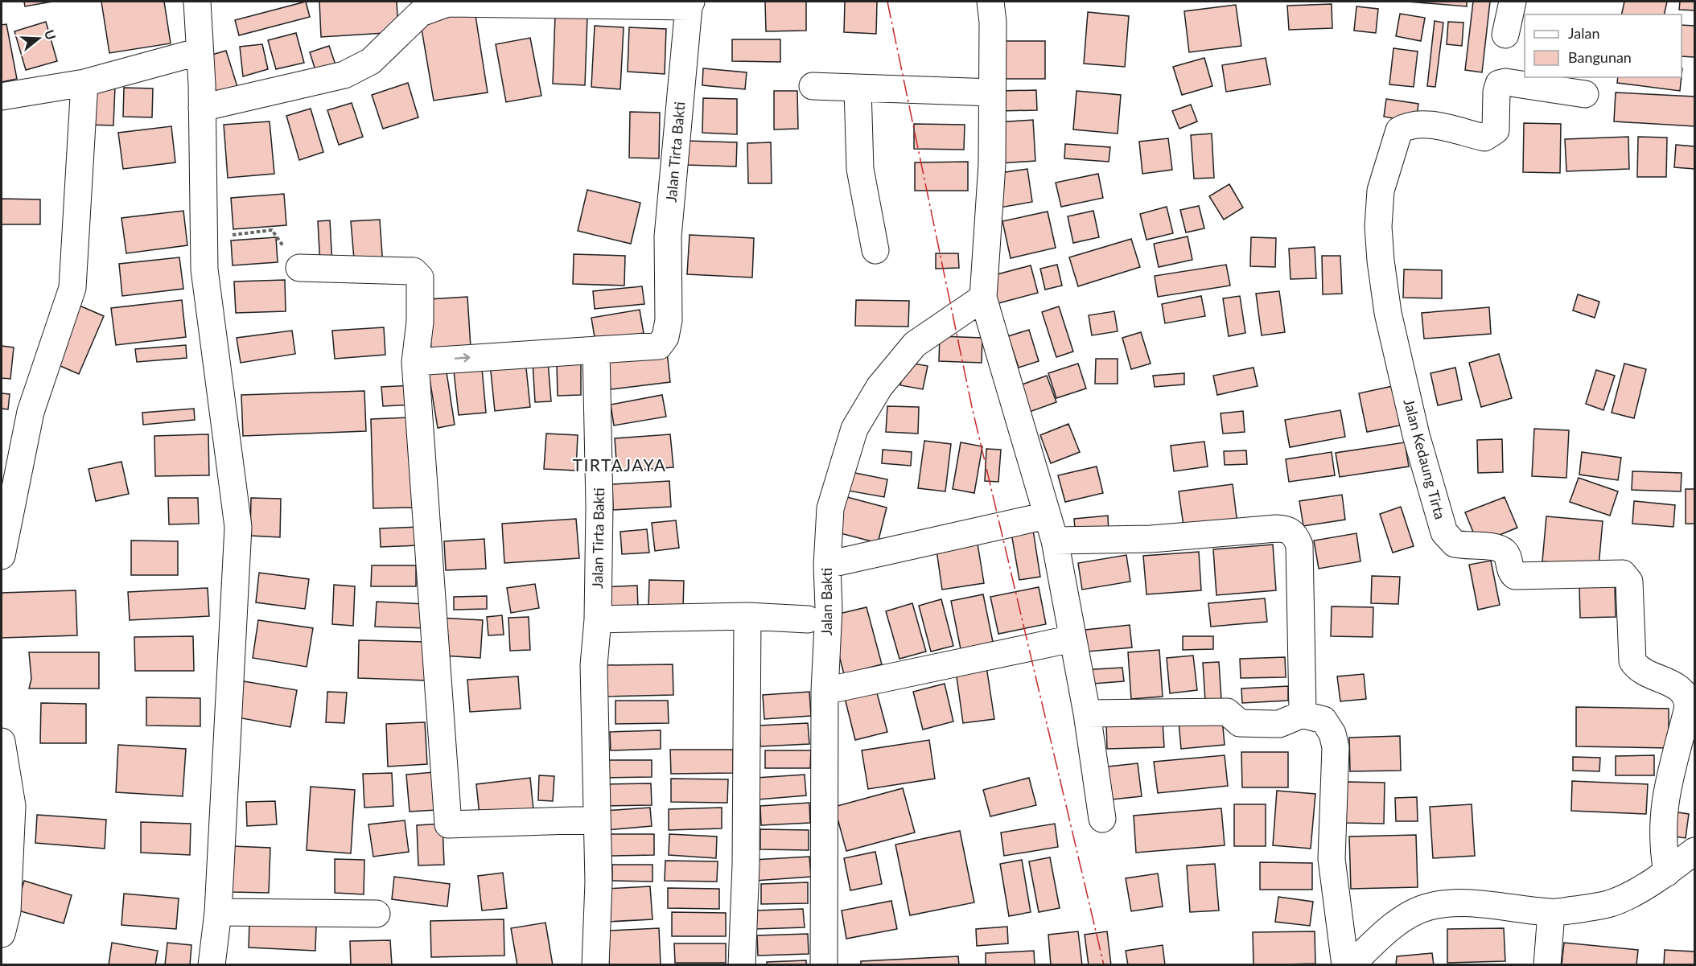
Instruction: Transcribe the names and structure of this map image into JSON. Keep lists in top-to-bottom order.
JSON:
{
  "streets": {
    "street": ["Jalan Tirta Bakti", "Jalan Kedaung Tirta", "Jalan Bakti"]
  },
  "districts": ["TIRTAJAYA"],
  "legend": ["Jalan", "Bangunan"],
  "north": "right"
}
